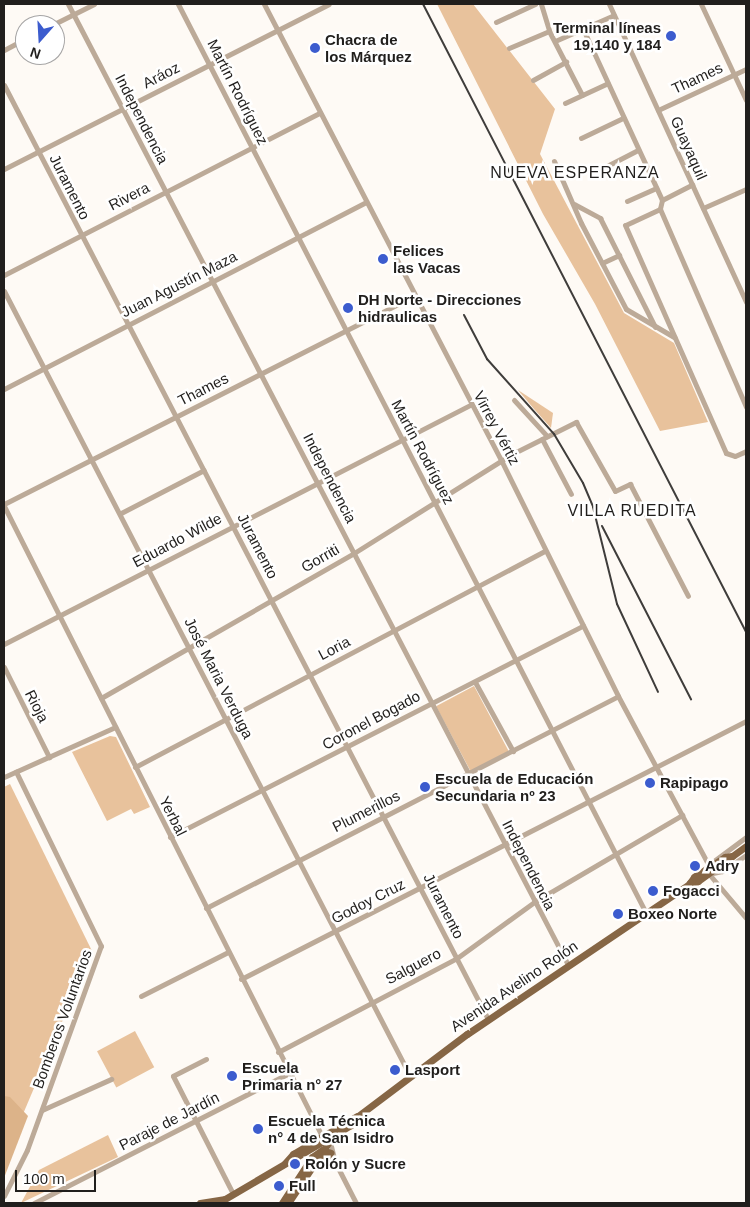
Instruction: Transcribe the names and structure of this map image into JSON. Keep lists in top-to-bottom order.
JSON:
{
  "streets": {
    "main road": ["Avenida Avelino Rolón"],
    "street": [
      "Aráoz",
      "Thames",
      "Martín Rodríguez",
      "Independencia",
      "Guayaquil",
      "Juramento",
      "Rivera",
      "Juan Agustín Maza",
      "Virrey Vértiz",
      "Eduardo Wilde",
      "Gorriti",
      "Loria",
      "José Maria Verduga",
      "Rioja",
      "Coronel Bogado",
      "Plumerillos",
      "Yerbal",
      "Godoy Cruz",
      "Salguero",
      "Bomberos Voluntarios",
      "Paraje de Jardín"
    ]
  },
  "crossings": [
    ["Aráoz", "Martín Rodríguez"],
    ["Aráoz", "Independencia"],
    ["Aráoz", "Juramento"],
    ["Aráoz", "Virrey Vértiz"],
    ["Thames", "Martín Rodríguez"],
    ["Thames", "Independencia"],
    ["Thames", "Guayaquil"],
    ["Thames", "Juramento"],
    ["Thames", "Virrey Vértiz"],
    ["Thames", "José Maria Verduga"],
    ["Thames", "Yerbal"],
    ["Martín Rodríguez", "Rivera"],
    ["Martín Rodríguez", "Juan Agustín Maza"],
    ["Martín Rodríguez", "Eduardo Wilde"],
    ["Martín Rodríguez", "Gorriti"],
    ["Martín Rodríguez", "Loria"],
    ["Martín Rodríguez", "Coronel Bogado"],
    ["Martín Rodríguez", "Plumerillos"],
    ["Martín Rodríguez", "Godoy Cruz"],
    ["Martín Rodríguez", "Salguero"],
    ["Martín Rodríguez", "Avenida Avelino Rolón"],
    ["Independencia", "Rivera"],
    ["Independencia", "Juan Agustín Maza"],
    ["Independencia", "Eduardo Wilde"],
    ["Independencia", "Gorriti"],
    ["Independencia", "Loria"],
    ["Independencia", "Coronel Bogado"],
    ["Independencia", "Plumerillos"],
    ["Independencia", "Godoy Cruz"],
    ["Independencia", "Salguero"],
    ["Independencia", "Avenida Avelino Rolón"],
    ["Juramento", "Rivera"],
    ["Juramento", "Juan Agustín Maza"],
    ["Juramento", "Eduardo Wilde"],
    ["Juramento", "Gorriti"],
    ["Juramento", "Loria"],
    ["Juramento", "Coronel Bogado"],
    ["Juramento", "Plumerillos"],
    ["Juramento", "Godoy Cruz"],
    ["Juramento", "Salguero"],
    ["Juramento", "Avenida Avelino Rolón"],
    ["Rivera", "Virrey Vértiz"],
    ["Juan Agustín Maza", "Virrey Vértiz"],
    ["Juan Agustín Maza", "José Maria Verduga"],
    ["Virrey Vértiz", "Eduardo Wilde"],
    ["Virrey Vértiz", "Gorriti"],
    ["Virrey Vértiz", "Loria"],
    ["Virrey Vértiz", "Coronel Bogado"],
    ["Virrey Vértiz", "Plumerillos"],
    ["Virrey Vértiz", "Godoy Cruz"],
    ["Virrey Vértiz", "Salguero"],
    ["Virrey Vértiz", "Avenida Avelino Rolón"],
    ["Eduardo Wilde", "José Maria Verduga"],
    ["Eduardo Wilde", "Yerbal"],
    ["Gorriti", "José Maria Verduga"],
    ["Gorriti", "Yerbal"],
    ["Loria", "José Maria Verduga"],
    ["Loria", "Yerbal"],
    ["José Maria Verduga", "Coronel Bogado"],
    ["José Maria Verduga", "Plumerillos"],
    ["José Maria Verduga", "Godoy Cruz"],
    ["José Maria Verduga", "Salguero"],
    ["José Maria Verduga", "Avenida Avelino Rolón"],
    ["Coronel Bogado", "Yerbal"],
    ["Plumerillos", "Yerbal"],
    ["Yerbal", "Godoy Cruz"],
    ["Yerbal", "Salguero"],
    ["Yerbal", "Avenida Avelino Rolón"],
    ["Yerbal", "Paraje de Jardín"]
  ],
  "districts": ["NUEVA ESPERANZA", "VILLA RUEDITA"],
  "places": [
    "Terminal líneas 19,140 y 184",
    "Chacra de los Márquez",
    "Felices las Vacas",
    "DH Norte - Direcciones hidraulicas",
    "Rapipago",
    "Escuela de Educación Secundaria nº 23",
    "Adry",
    "Fogacci",
    "Boxeo Norte",
    "Lasport",
    "Escuela Primaria n° 27",
    "Escuela Técnica n° 4 de San Isidro",
    "Rolón y Sucre",
    "Full"
  ],
  "scale_bar": "100 m",
  "north": "bottom"
}
